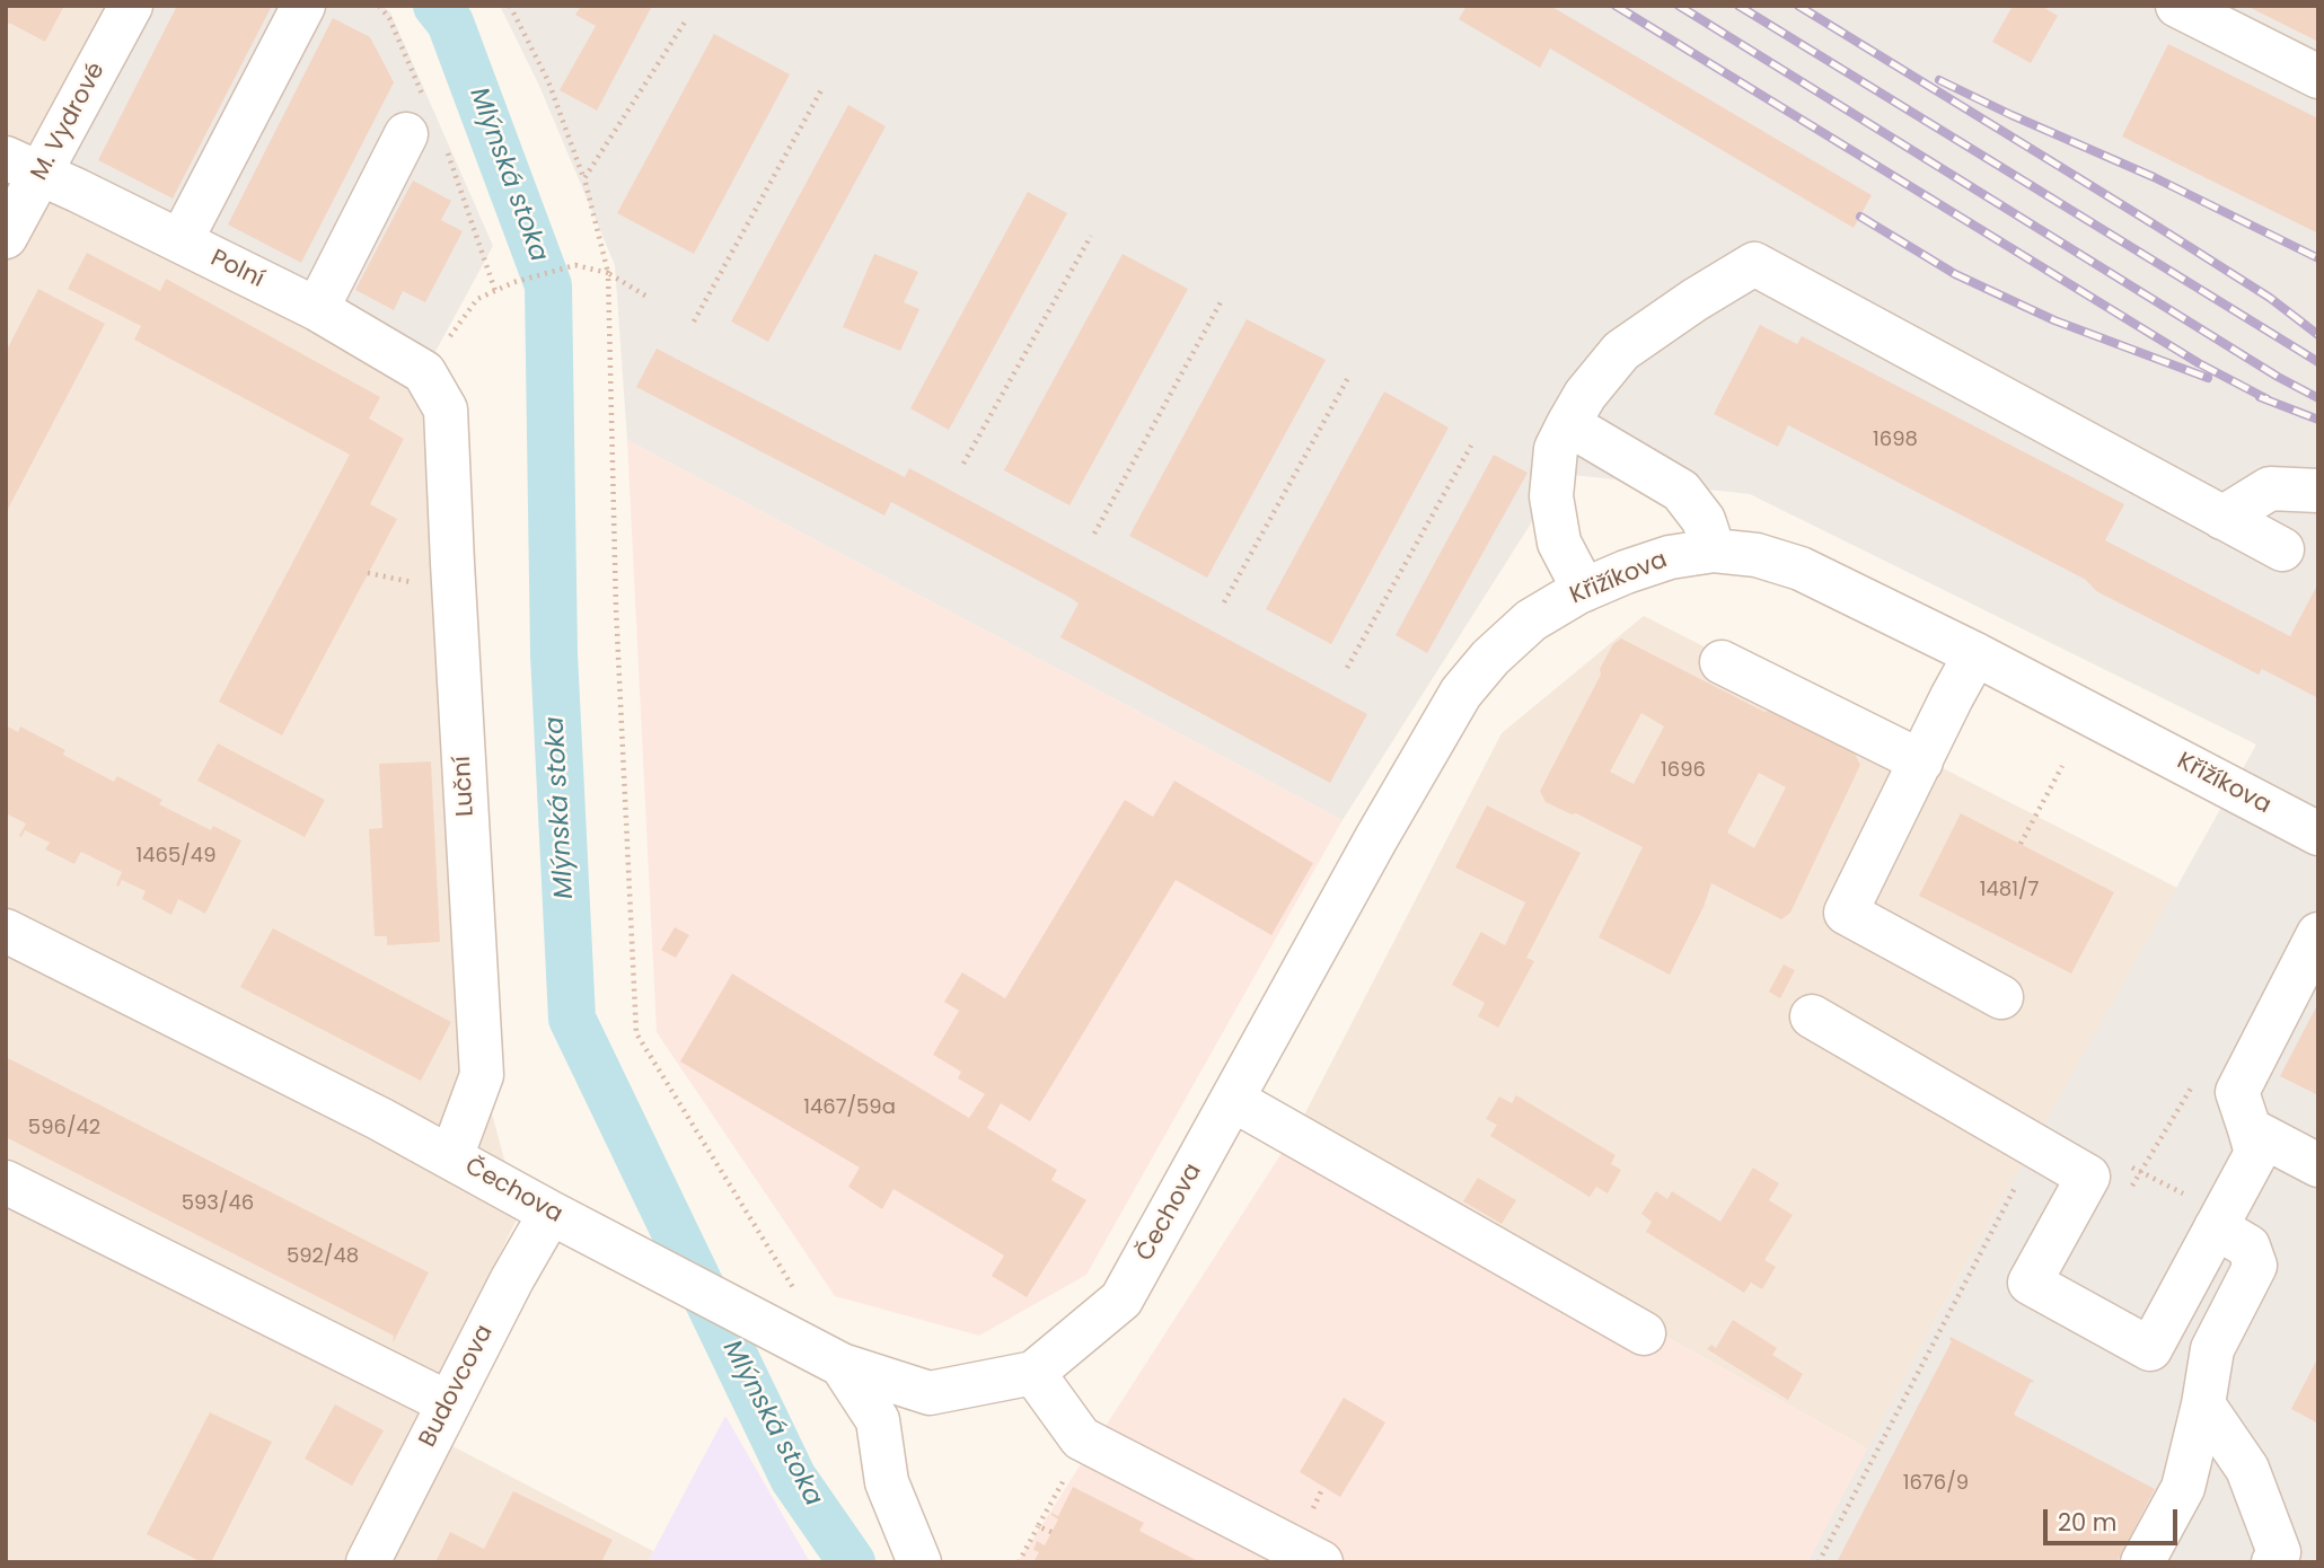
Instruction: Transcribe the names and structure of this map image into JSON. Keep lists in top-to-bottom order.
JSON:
{
  "streets": {
    "street": [
      "M. Vydrové",
      "Polní",
      "Křižíkova",
      "Luční",
      "Čechova",
      "Budovcova"
    ]
  },
  "crossings": [
    ["M. Vydrové", "Polní"],
    ["Polní", "Luční"],
    ["Křižíkova", "Čechova"],
    ["Luční", "Čechova"],
    ["Čechova", "Budovcova"]
  ],
  "water": ["Mlýnská stoka"],
  "house_numbers": [
    "1698",
    "1696",
    "1465/49",
    "1481/7",
    "1467/59a",
    "596/42",
    "593/46",
    "592/48",
    "1676/9"
  ],
  "scale_bar": "20 m"
}
